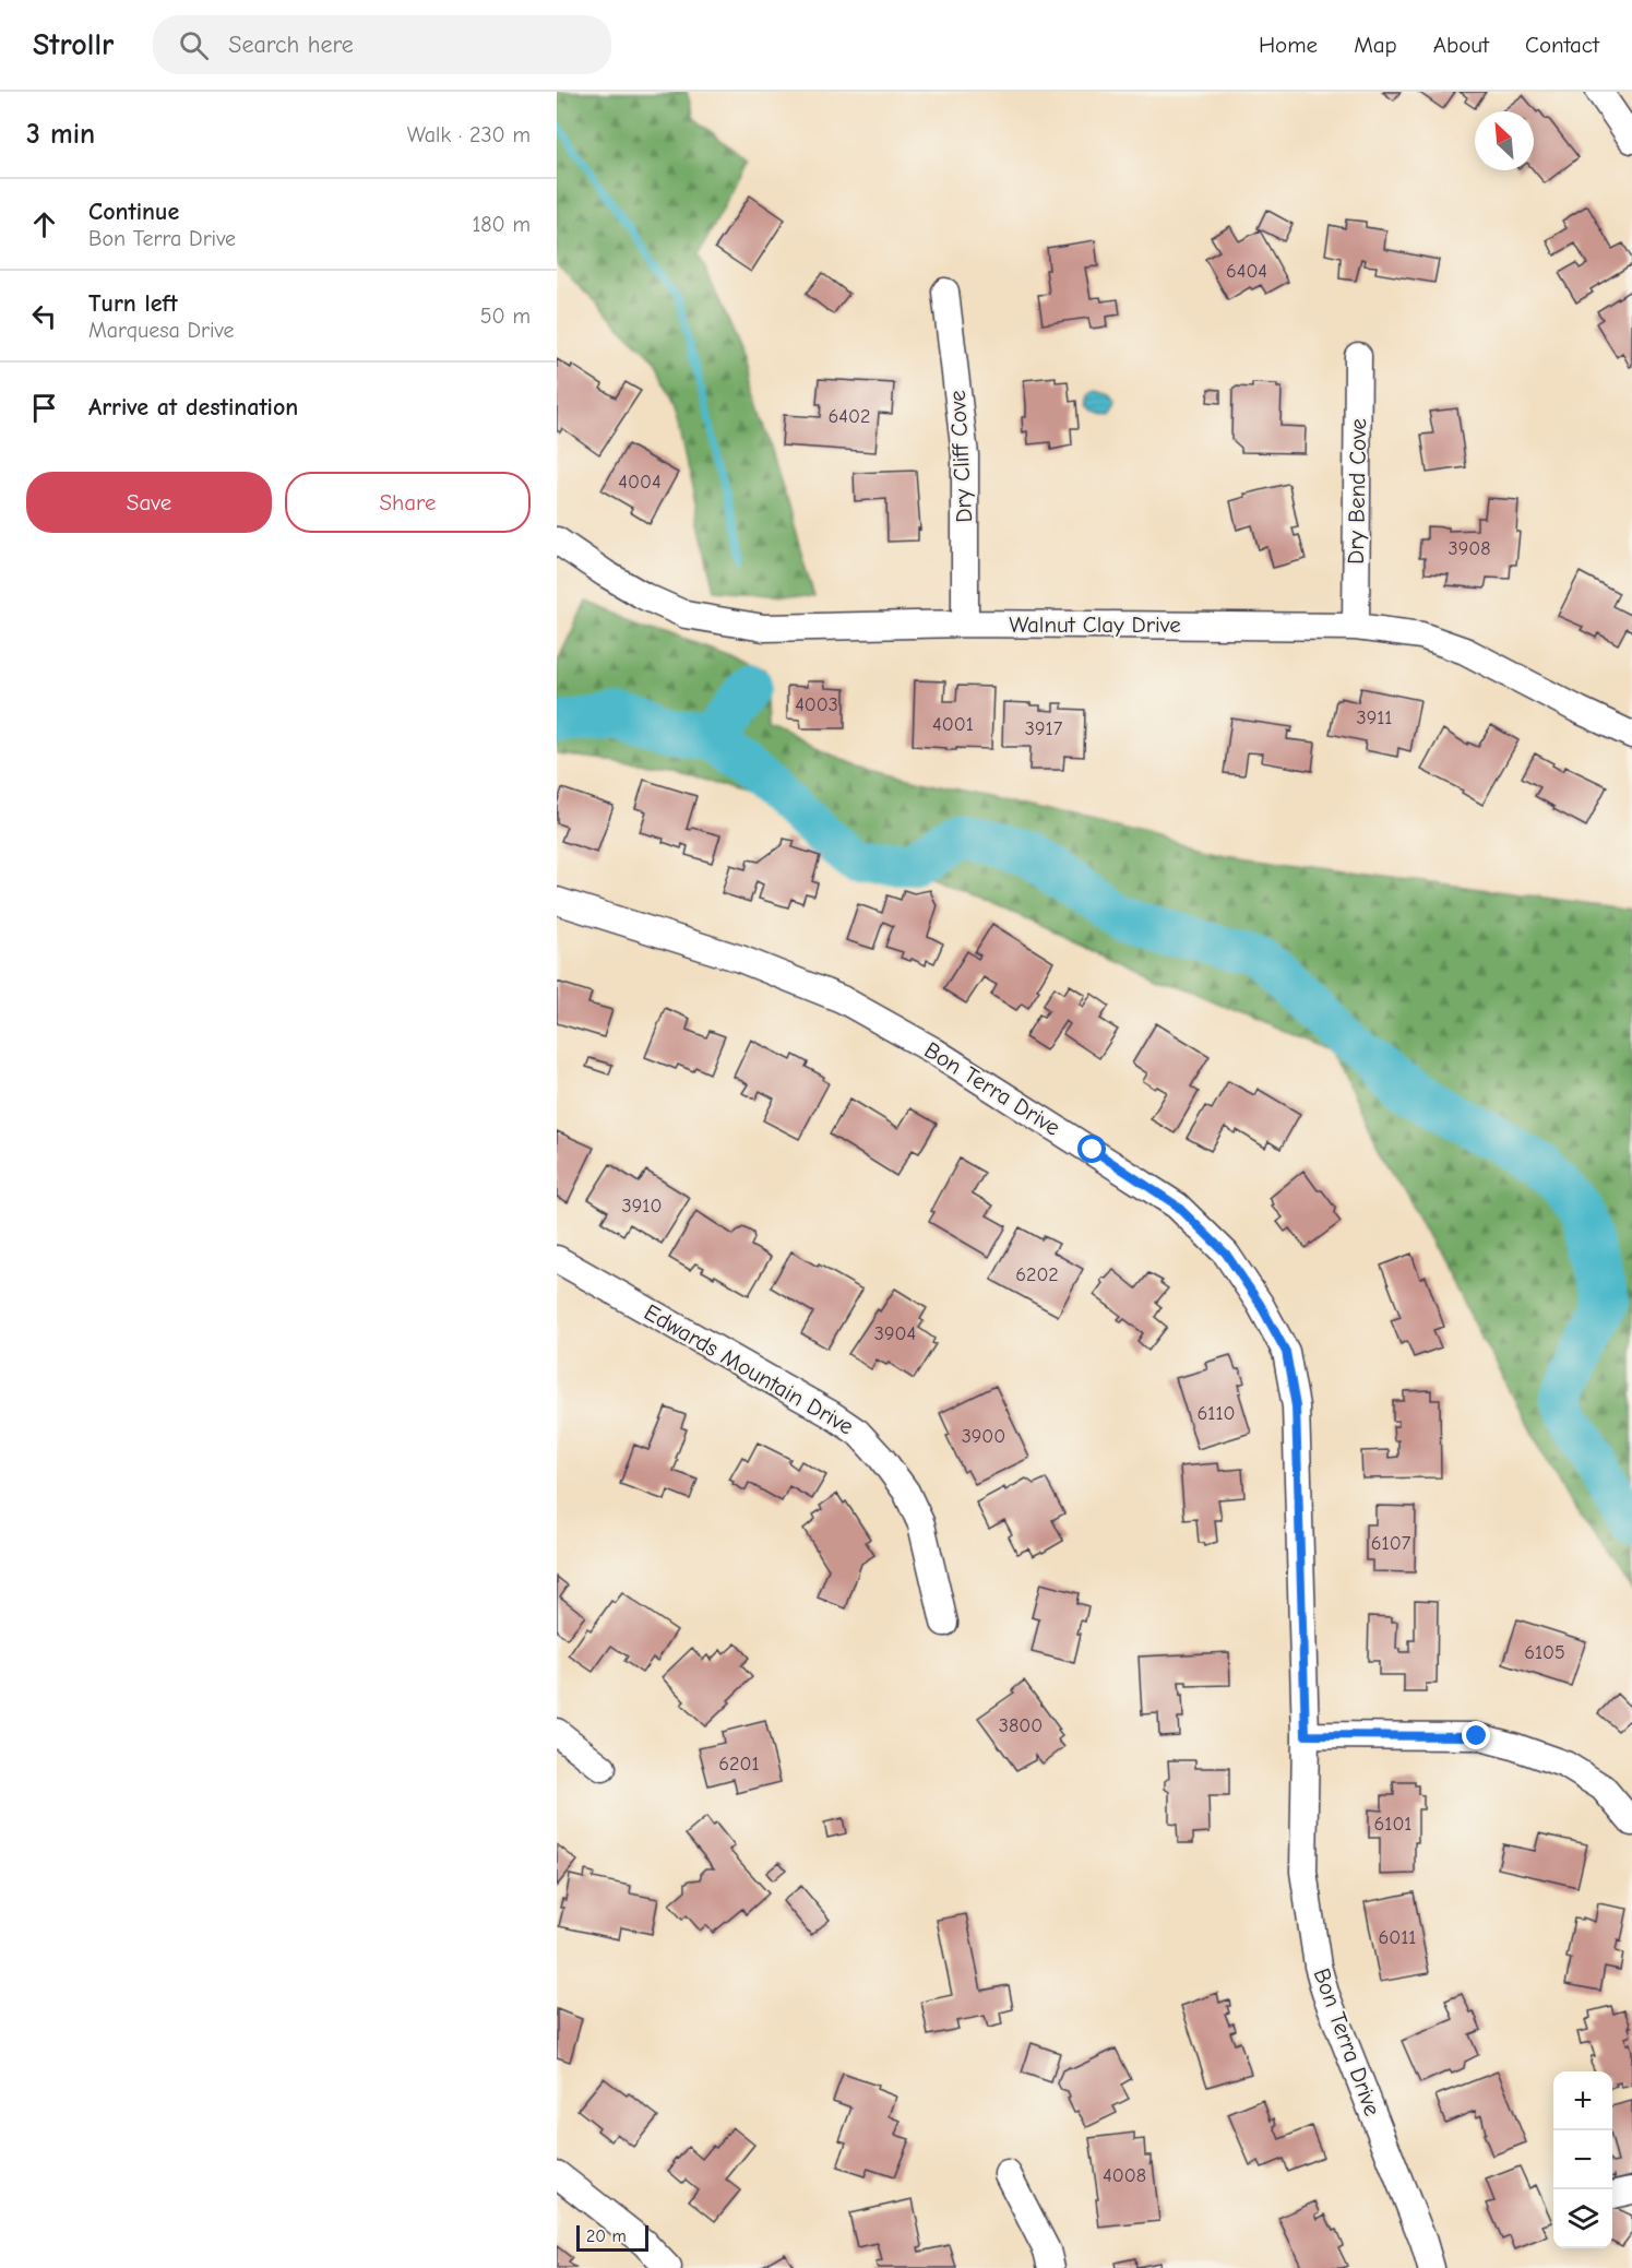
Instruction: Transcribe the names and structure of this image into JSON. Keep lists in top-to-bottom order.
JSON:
{
  "streets": {
    "street": [
      "Dry Cliff Cove",
      "Dry Bend Cove",
      "Walnut Clay Drive",
      "Bon Terra Drive",
      "Edwards Mountain Drive"
    ]
  },
  "crossings": [
    ["Dry Cliff Cove", "Walnut Clay Drive"],
    ["Dry Bend Cove", "Walnut Clay Drive"]
  ],
  "house_numbers": [
    "6404",
    "6402",
    "4004",
    "3908",
    "4003",
    "3911",
    "4001",
    "3917",
    "3910",
    "6202",
    "3904",
    "6110",
    "3900",
    "6107",
    "6105",
    "3800",
    "6201",
    "6101",
    "6011",
    "4008"
  ],
  "scale_bar": "20 m",
  "north": "top left",
  "page": {
    "header": "Strollr",
    "search": "Search here",
    "nav": [
      "Home",
      "Map",
      "About",
      "Contact"
    ],
    "heading": ["3 min", "Walk · 230 m"],
    "list": [
      ["Continue", "Bon Terra Drive", "180 m"],
      ["Turn left", "Marquesa Drive", "50 m"],
      "Arrive at destination"
    ],
    "buttons": ["Save", "Share"],
    "map_buttons": ["+", "−"],
    "scale": "20 m"
  }
}
